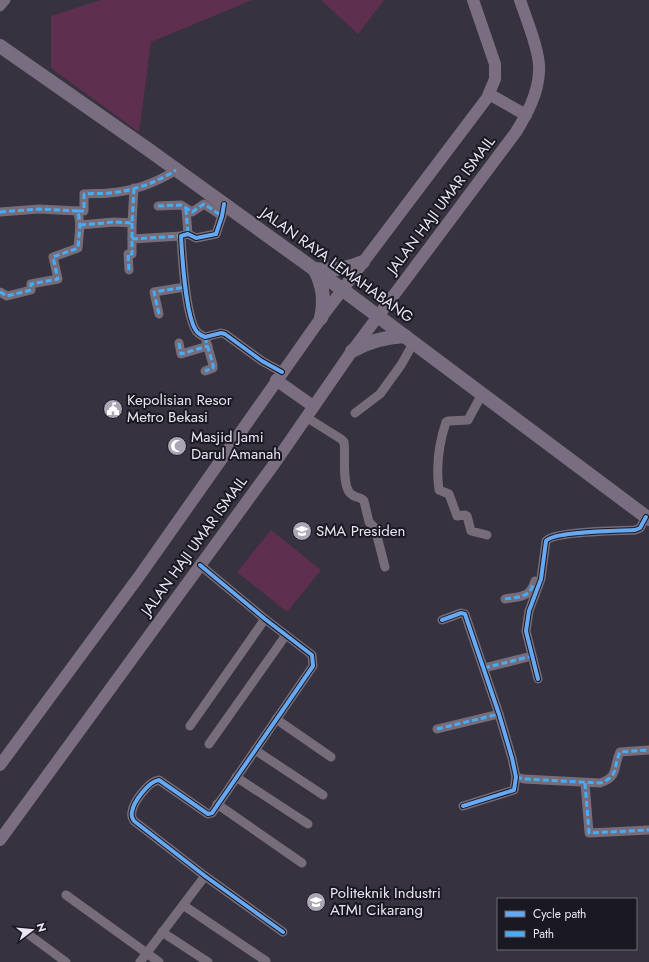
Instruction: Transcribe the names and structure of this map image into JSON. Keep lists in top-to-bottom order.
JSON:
{
  "streets": {
    "main road": ["JALAN HAJI UMAR ISMAIL", "JALAN RAYA LEMAHABANG"]
  },
  "crossings": [
    ["JALAN HAJI UMAR ISMAIL", "JALAN RAYA LEMAHABANG"]
  ],
  "places": {
    "public building": ["Kepolisian Resor Metro Bekasi"],
    "mosque": ["Masjid Jami Darul Amanah"],
    "school or university": ["SMA Presiden", "Politeknik Industri ATMI Cikarang"]
  },
  "legend": ["Cycle path", "Path"],
  "north": "right"
}
